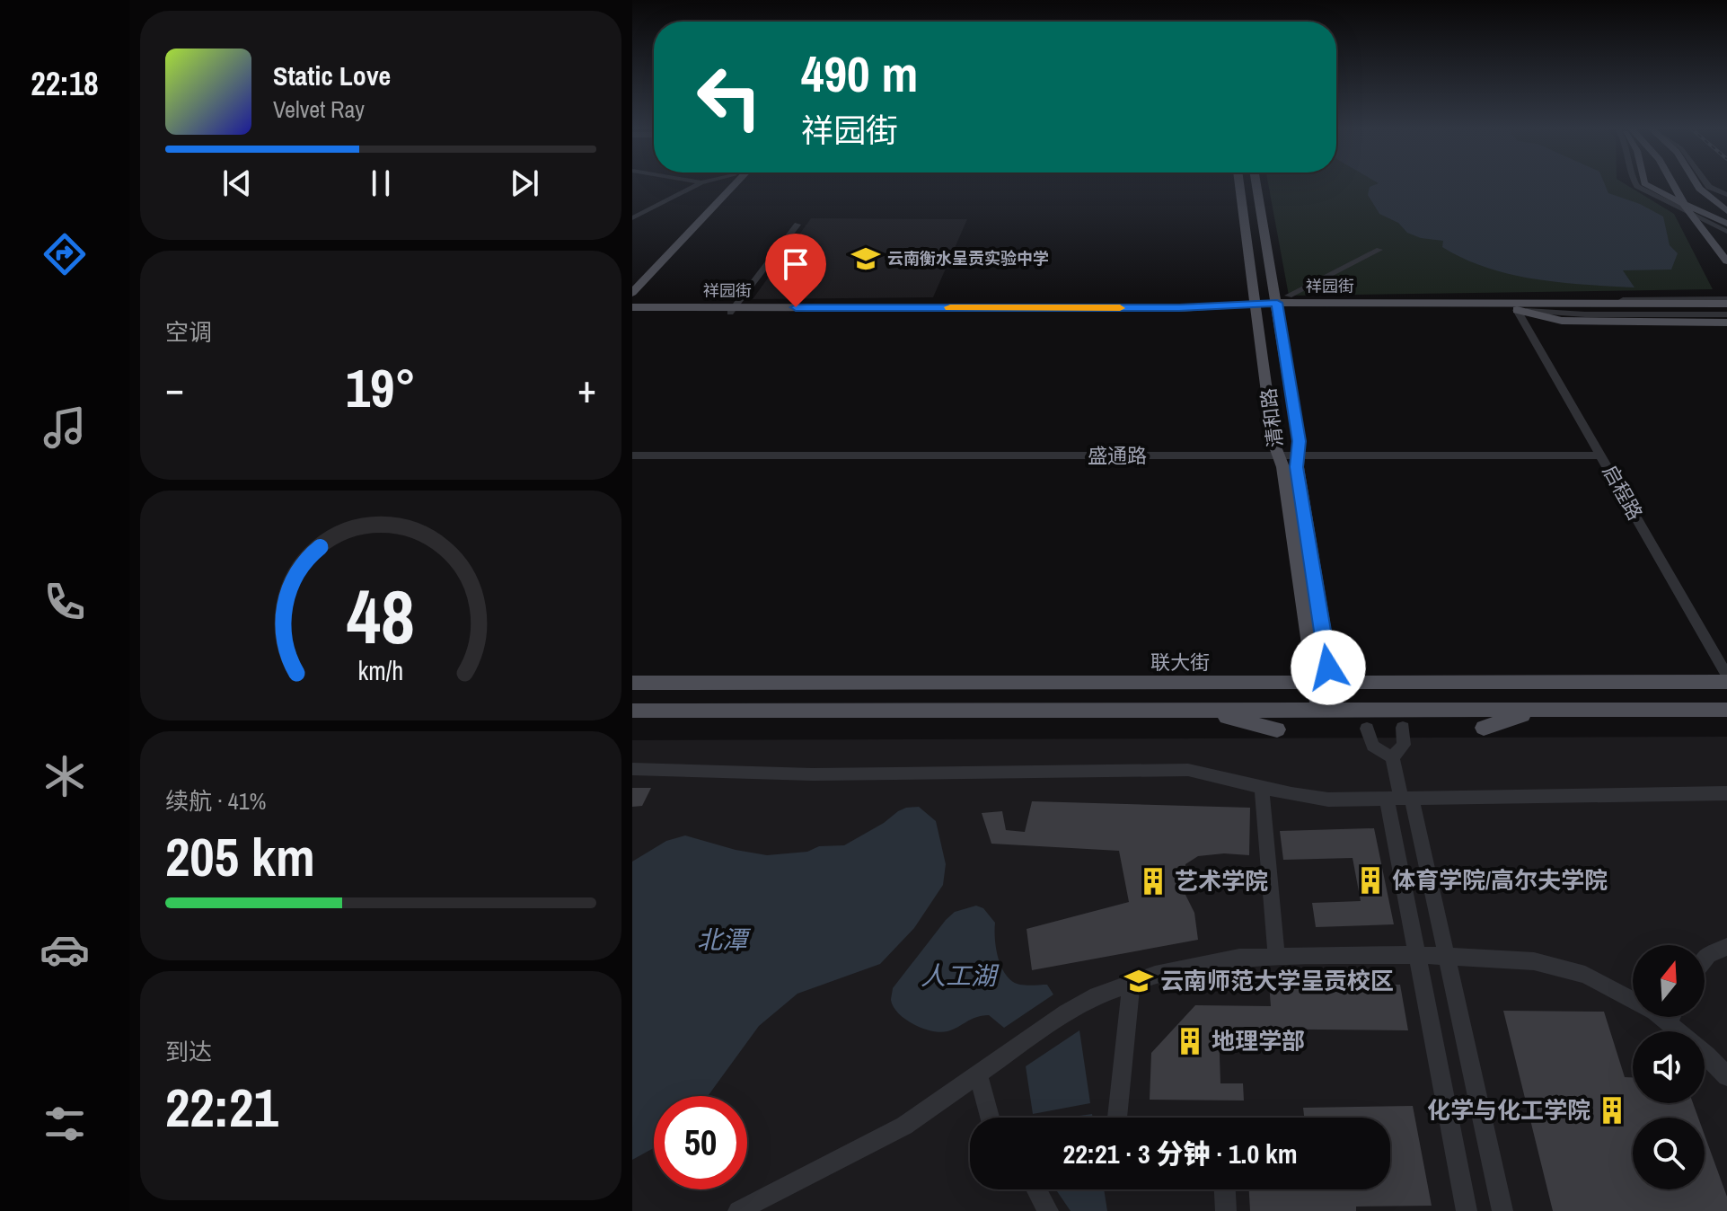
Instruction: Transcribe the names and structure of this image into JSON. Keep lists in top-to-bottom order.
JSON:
{
  "streets": {
    "main road": ["祥园街", "清和路", "联大街"],
    "street": ["盛通路", "启程路"]
  },
  "crossings": [
    ["祥园街", "清和路"],
    ["祥园街", "启程路"],
    ["清和路", "盛通路"],
    ["清和路", "联大街"],
    ["盛通路", "启程路"]
  ],
  "water": ["北潭", "人工湖"],
  "places": {
    "school or university": ["云南衡水呈贡实验中学", "云南师范大学呈贡校区"],
    "building": [
      "体育学院/高尔夫学院",
      "艺术学院",
      "地理学部",
      "化学与化工学院"
    ]
  },
  "north": "top",
  "page": {
    "tabs": "22:18",
    "turn": ["490 m", "祥园街"],
    "song": ["Static Love", "Velvet Ray"],
    "tile": [
      "空调",
      ["续航 · 41%", "205 km"],
      ["到达", "22:21"]
    ],
    "heat": ["−", "19°", "+"],
    "limit": "50",
    "trip": "22:21 · 3 分钟 · 1.0 km",
    "gauge": ["48", "km/h"]
  }
}
